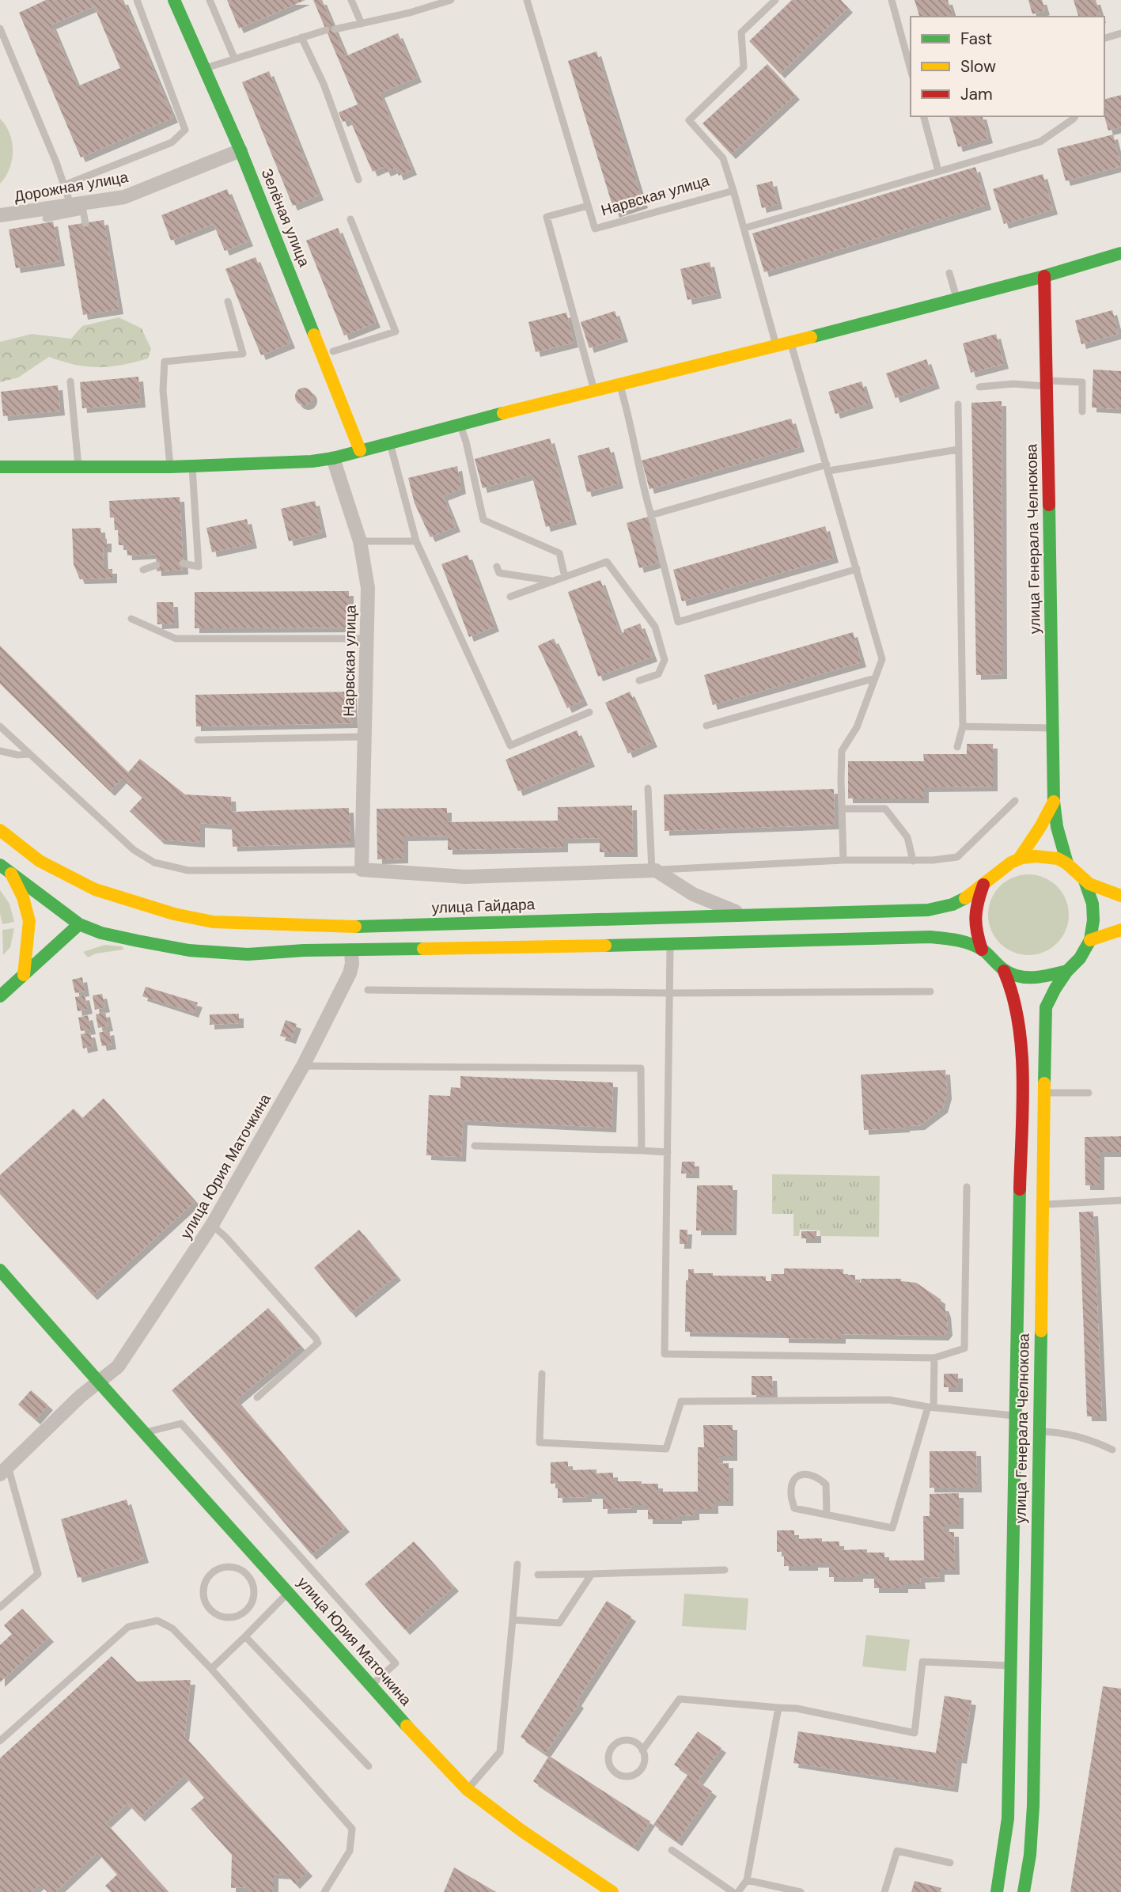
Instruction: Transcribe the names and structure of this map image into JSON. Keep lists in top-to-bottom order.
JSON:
{
  "streets": {
    "main road": [
      "Зелёная улица",
      "улица Генерала Челнокова",
      "улица Гайдара",
      "улица Юрия Маточкина"
    ],
    "street": ["Дорожная улица", "Нарвская улица"]
  },
  "crossings": [
    ["Дорожная улица", "Зелёная улица"],
    ["улица Генерала Челнокова", "улица Гайдара"],
    ["улица Гайдара", "улица Юрия Маточкина"]
  ],
  "legend": ["Fast", "Slow", "Jam"]
}
